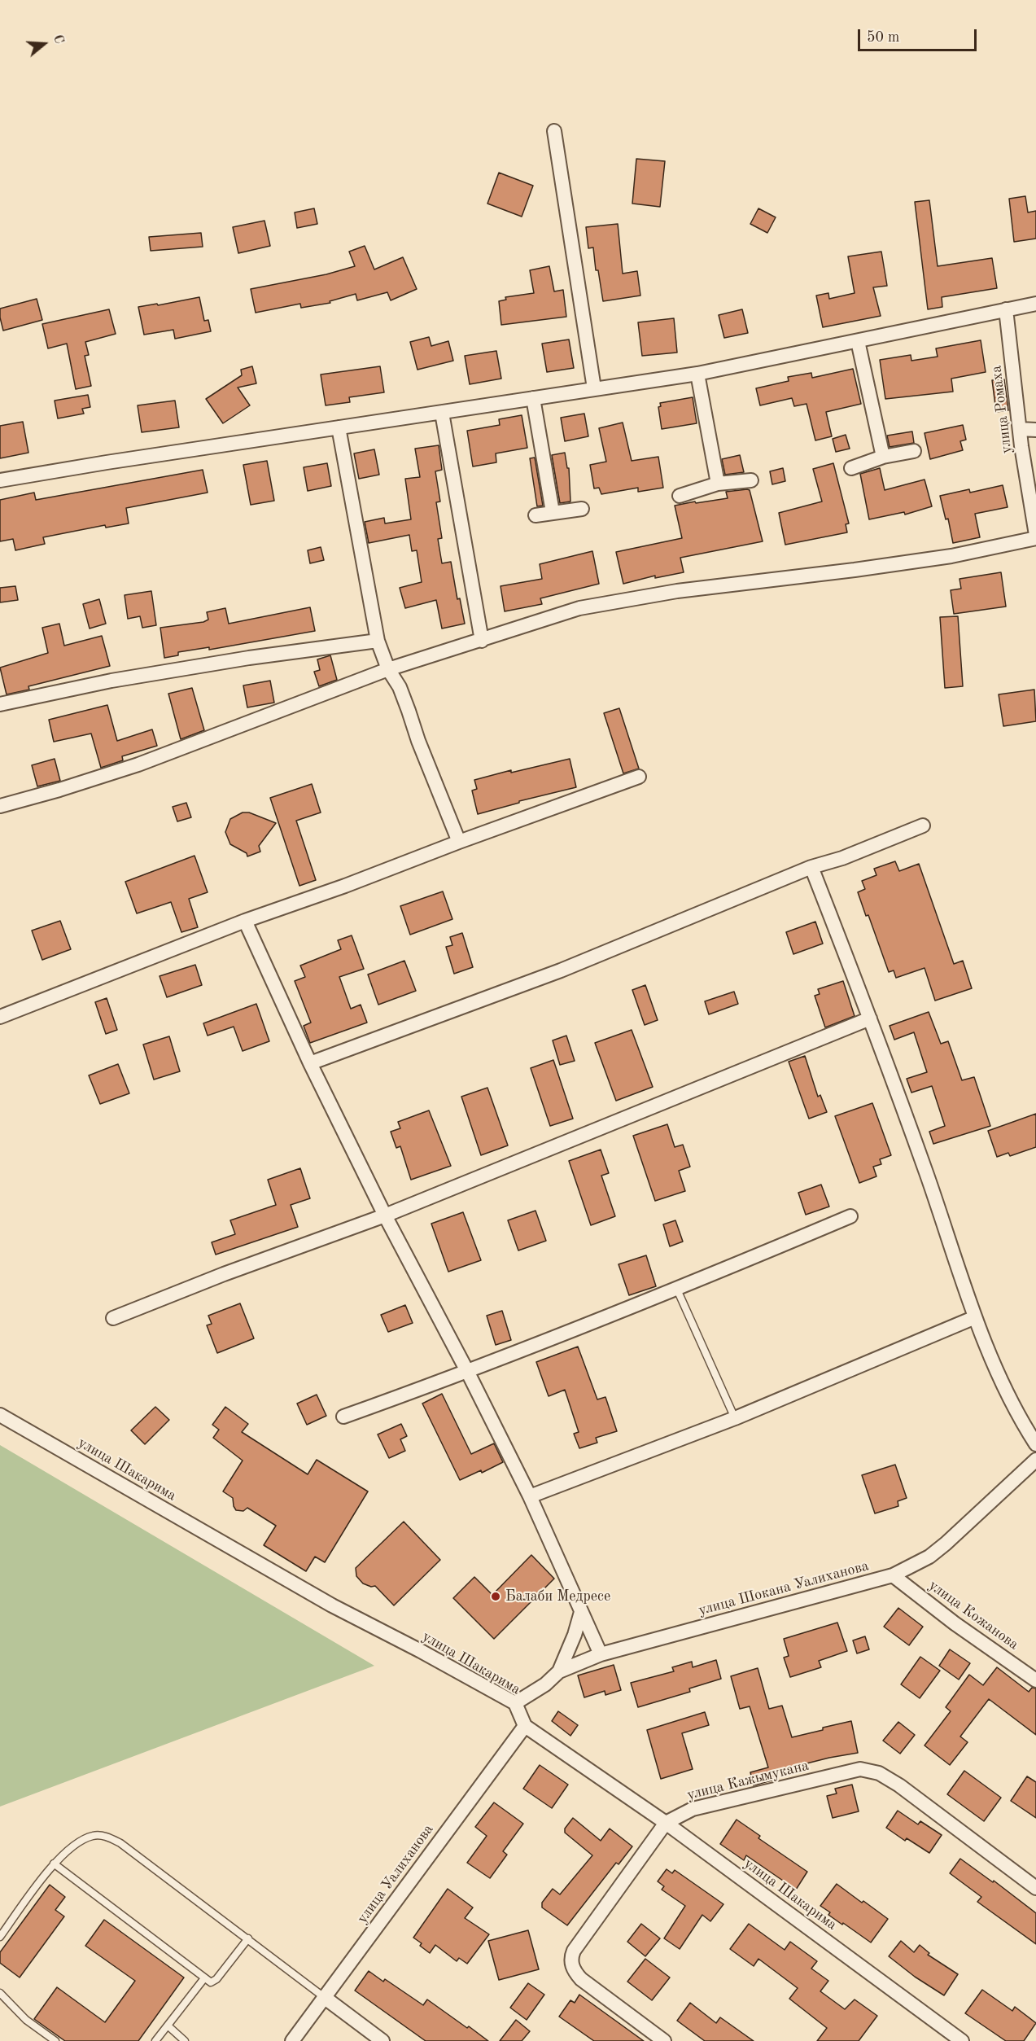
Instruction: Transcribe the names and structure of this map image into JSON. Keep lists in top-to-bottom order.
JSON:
{
  "streets": {
    "street": [
      "улица Ромаха",
      "улица Шакарима",
      "улица Шокана Уалиханова",
      "улица Кожанова",
      "улица Кажымукана",
      "улица Уалиханова"
    ]
  },
  "crossings": [
    ["улица Шакарима", "улица Шокана Уалиханова"],
    ["улица Шакарима", "улица Кажымукана"],
    ["улица Шакарима", "улица Уалиханова"],
    ["улица Шокана Уалиханова", "улица Кожанова"]
  ],
  "places": ["Балаби Медресе"],
  "scale_bar": "50 m",
  "north": "right"
}
